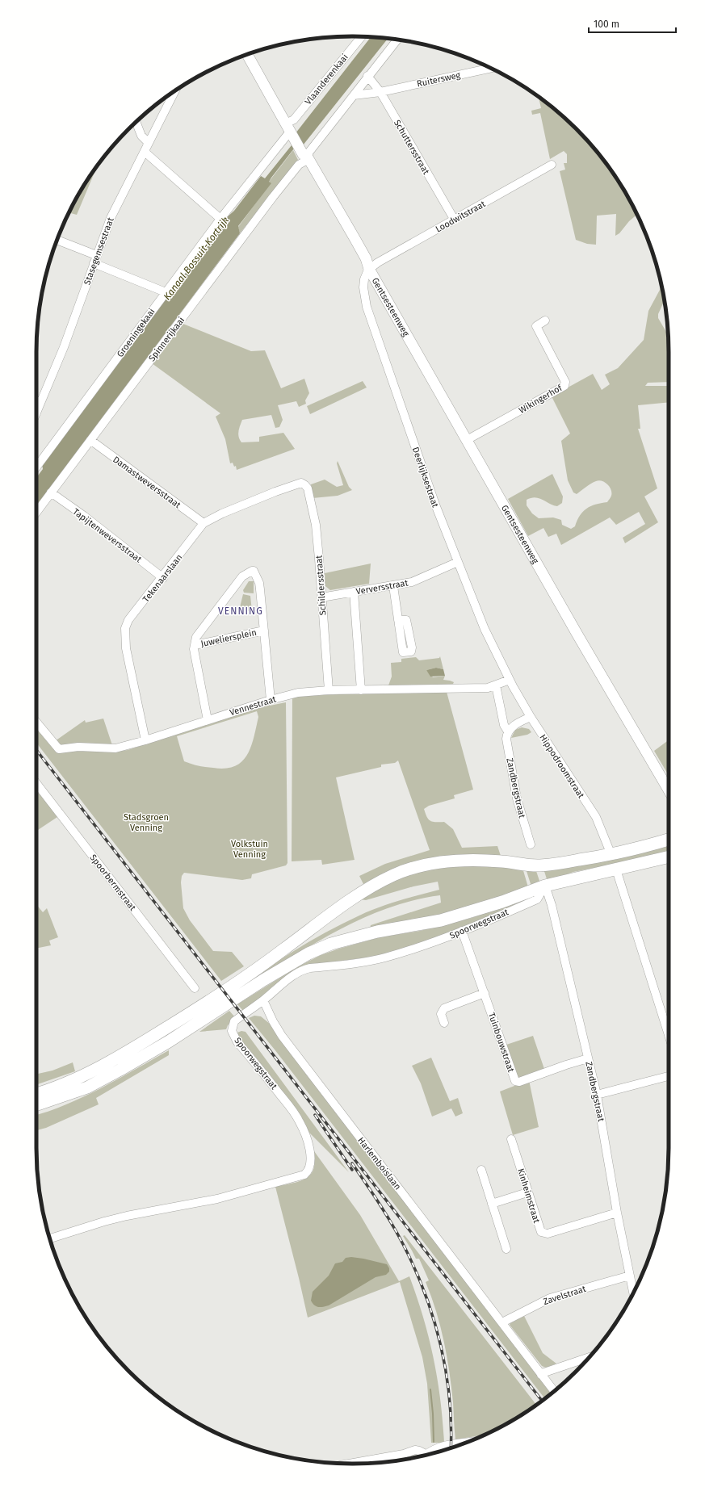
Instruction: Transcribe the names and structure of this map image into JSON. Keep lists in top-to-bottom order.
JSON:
{
  "streets": {
    "main road": ["Gentsesteenweg"],
    "street": [
      "Vlaanderenkaai",
      "Ruitersweg",
      "Schuttersstraat",
      "Loodwitstraat",
      "Stasegemsestraat",
      "Groeningekaai",
      "Spinnerijkaai",
      "Wikingerhof",
      "Deerlijksestraat",
      "Damastweversstraat",
      "Tapijtenweversstraat",
      "Tekenaarslaan",
      "Schildersstraat",
      "Verversstraat",
      "Juweliersplein",
      "Vennestraat",
      "Hippodroomstraat",
      "Zandbergstraat",
      "Spoorbermstraat",
      "Spoorwegstraat",
      "Tuinbouwstraat",
      "Harlemboislaan",
      "Kinheimstraat",
      "Zavelstraat"
    ]
  },
  "crossings": [
    ["Vlaanderenkaai", "Gentsesteenweg"],
    ["Vlaanderenkaai", "Groeningekaai"],
    ["Ruitersweg", "Schuttersstraat"],
    ["Ruitersweg", "Spinnerijkaai"],
    ["Schuttersstraat", "Loodwitstraat"],
    ["Schuttersstraat", "Spinnerijkaai"],
    ["Loodwitstraat", "Gentsesteenweg"],
    ["Loodwitstraat", "Deerlijksestraat"],
    ["Gentsesteenweg", "Groeningekaai"],
    ["Gentsesteenweg", "Spinnerijkaai"],
    ["Gentsesteenweg", "Wikingerhof"],
    ["Gentsesteenweg", "Deerlijksestraat"],
    ["Spinnerijkaai", "Damastweversstraat"],
    ["Spinnerijkaai", "Tapijtenweversstraat"],
    ["Deerlijksestraat", "Verversstraat"],
    ["Deerlijksestraat", "Hippodroomstraat"],
    ["Damastweversstraat", "Tekenaarslaan"],
    ["Tapijtenweversstraat", "Tekenaarslaan"],
    ["Tekenaarslaan", "Schildersstraat"],
    ["Tekenaarslaan", "Vennestraat"],
    ["Schildersstraat", "Verversstraat"],
    ["Schildersstraat", "Vennestraat"],
    ["Vennestraat", "Zandbergstraat"],
    ["Zandbergstraat", "Spoorwegstraat"],
    ["Zandbergstraat", "Tuinbouwstraat"],
    ["Zandbergstraat", "Kinheimstraat"],
    ["Zandbergstraat", "Zavelstraat"],
    ["Spoorwegstraat", "Tuinbouwstraat"],
    ["Spoorwegstraat", "Harlemboislaan"],
    ["Harlemboislaan", "Zavelstraat"]
  ],
  "districts": ["VENNING"],
  "water": ["Kanaal Bossuit-Kortrijk"],
  "parks": ["Stadsgroen Venning", "Volkstuin Venning"],
  "scale_bar": "100 m"
}
